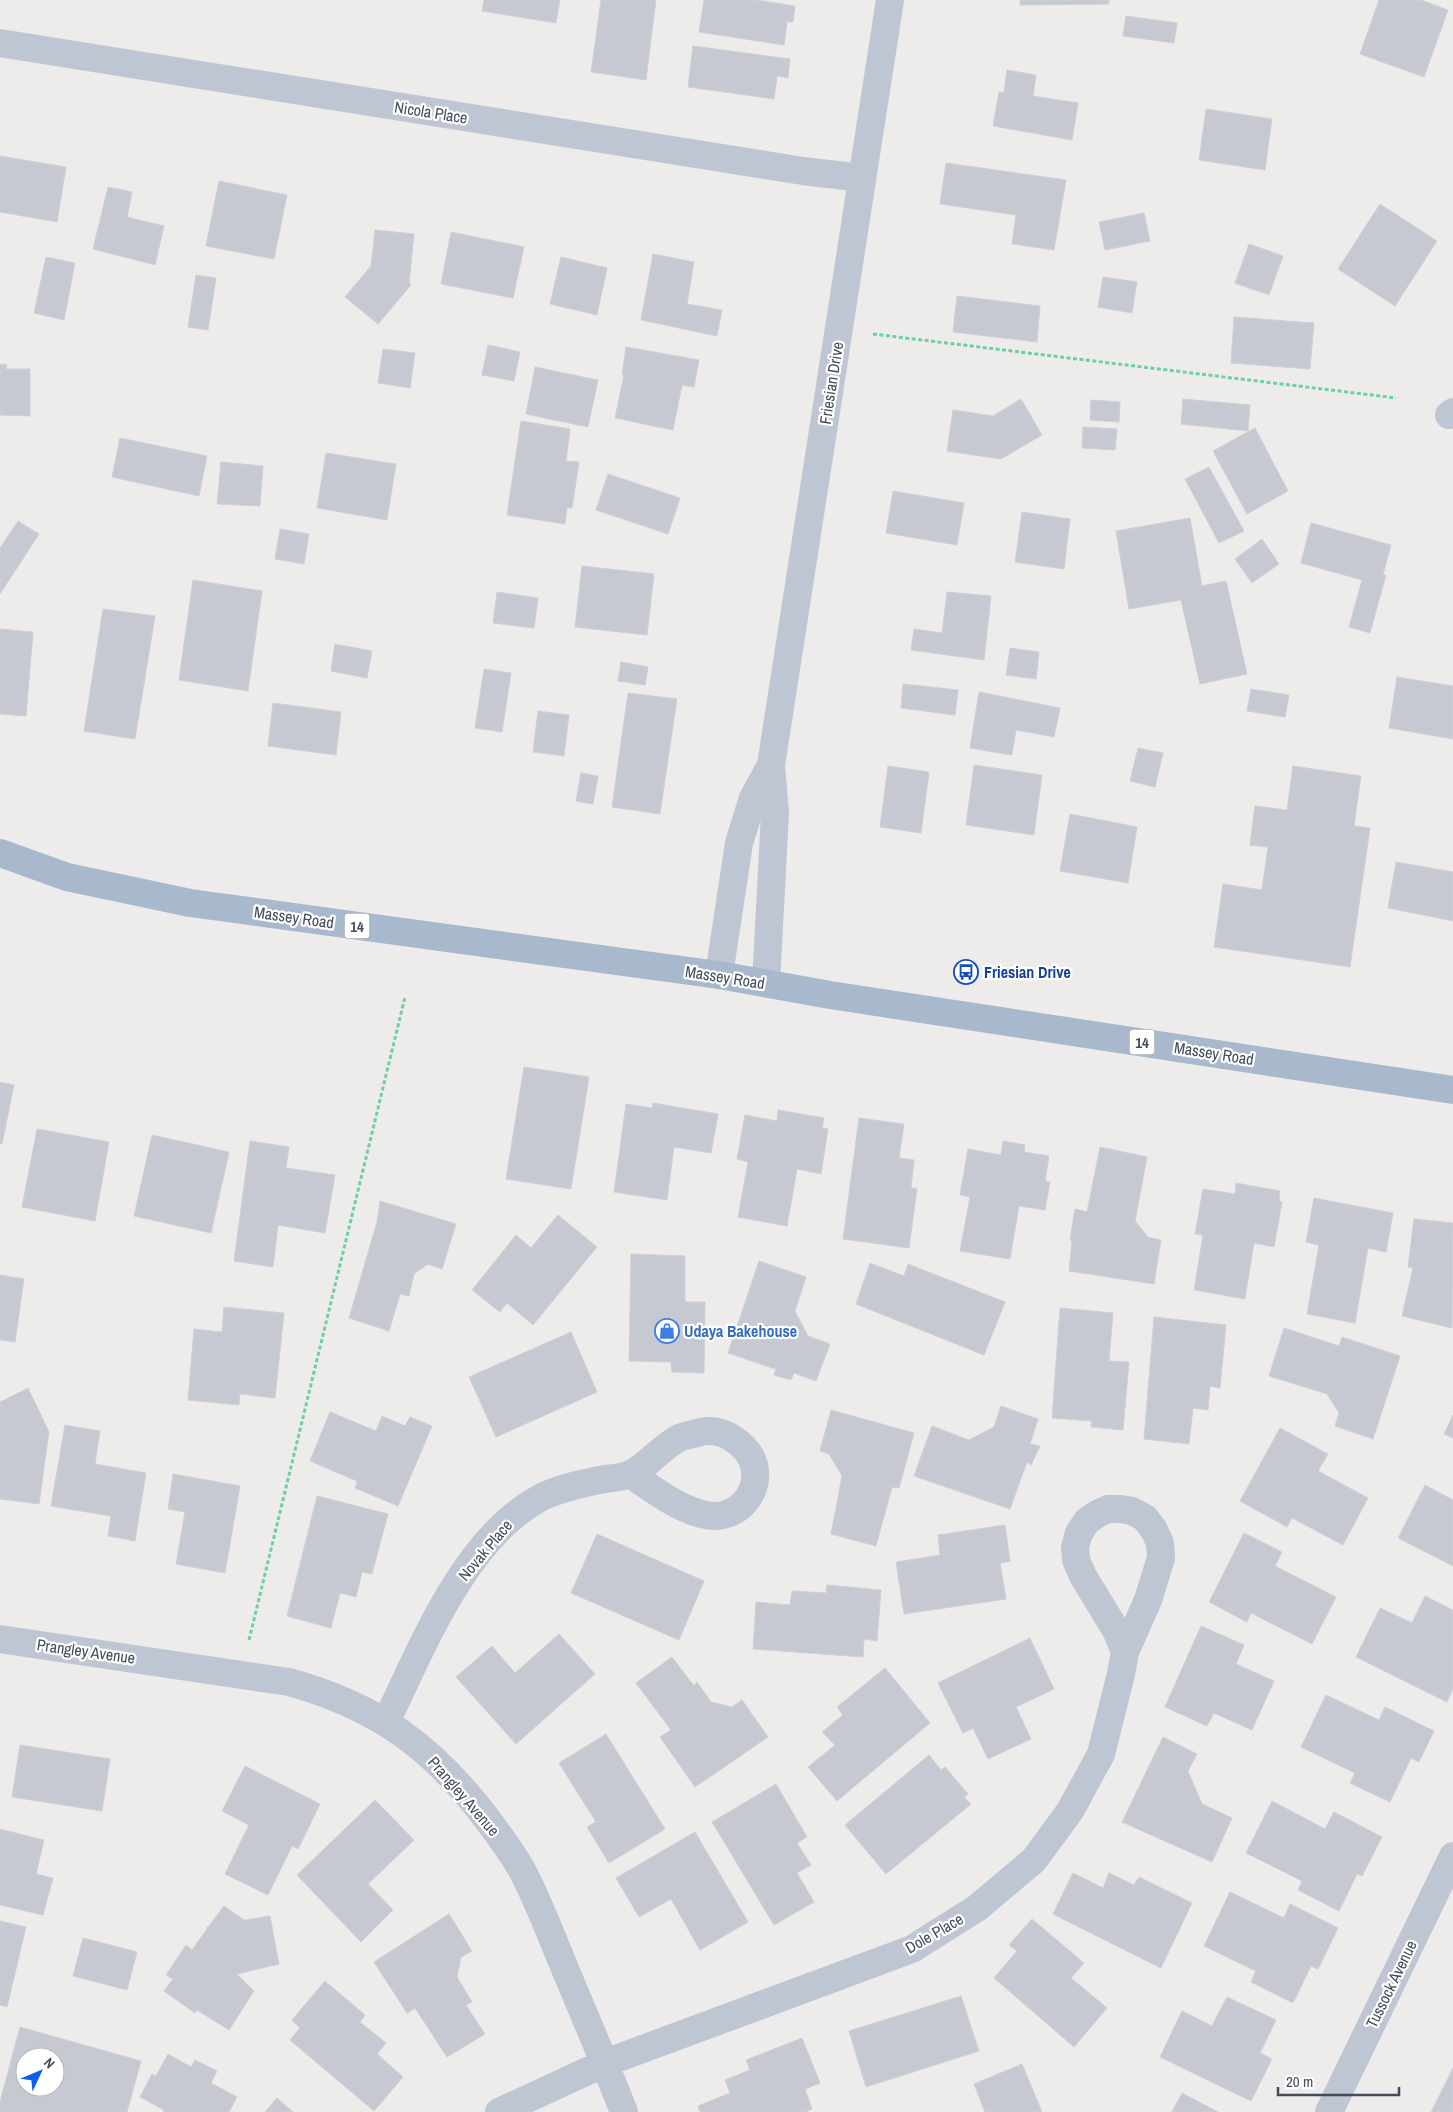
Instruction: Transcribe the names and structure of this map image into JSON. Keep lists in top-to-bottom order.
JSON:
{
  "streets": {
    "main road": ["Massey Road", "14"],
    "street": [
      "Nicola Place",
      "Friesian Drive",
      "Novak Place",
      "Prangley Avenue",
      "Dole Place",
      "Tussock Avenue"
    ]
  },
  "crossings": [
    ["Nicola Place", "Friesian Drive"],
    ["Friesian Drive", "Massey Road"],
    ["Novak Place", "Prangley Avenue"],
    ["Prangley Avenue", "Dole Place"]
  ],
  "places": {
    "bus stop": ["Friesian Drive"],
    "shop": ["Udaya Bakehouse"]
  },
  "scale_bar": "20 m",
  "north": "top right"
}
